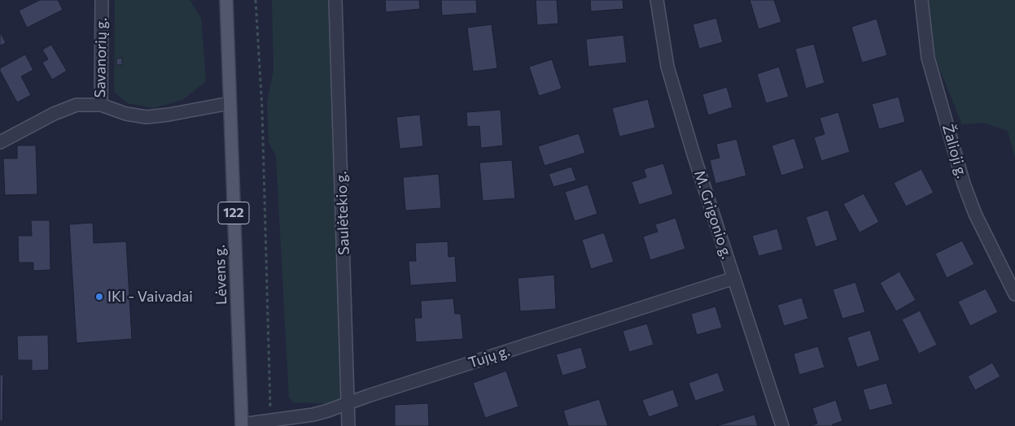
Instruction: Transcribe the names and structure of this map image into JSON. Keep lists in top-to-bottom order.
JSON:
{
  "streets": {
    "main road": ["122", "Lėvens g."],
    "street": [
      "Savanorių g.",
      "Žalioji g.",
      "Saulėtekio g.",
      "M. Grigonio g.",
      "Tujų g."
    ]
  },
  "crossings": [
    ["Saulėtekio g.", "Tujų g."],
    ["M. Grigonio g.", "Tujų g."],
    ["Lėvens g.", "Tujų g."]
  ],
  "places": ["IKI - Vaivadai"]
}
